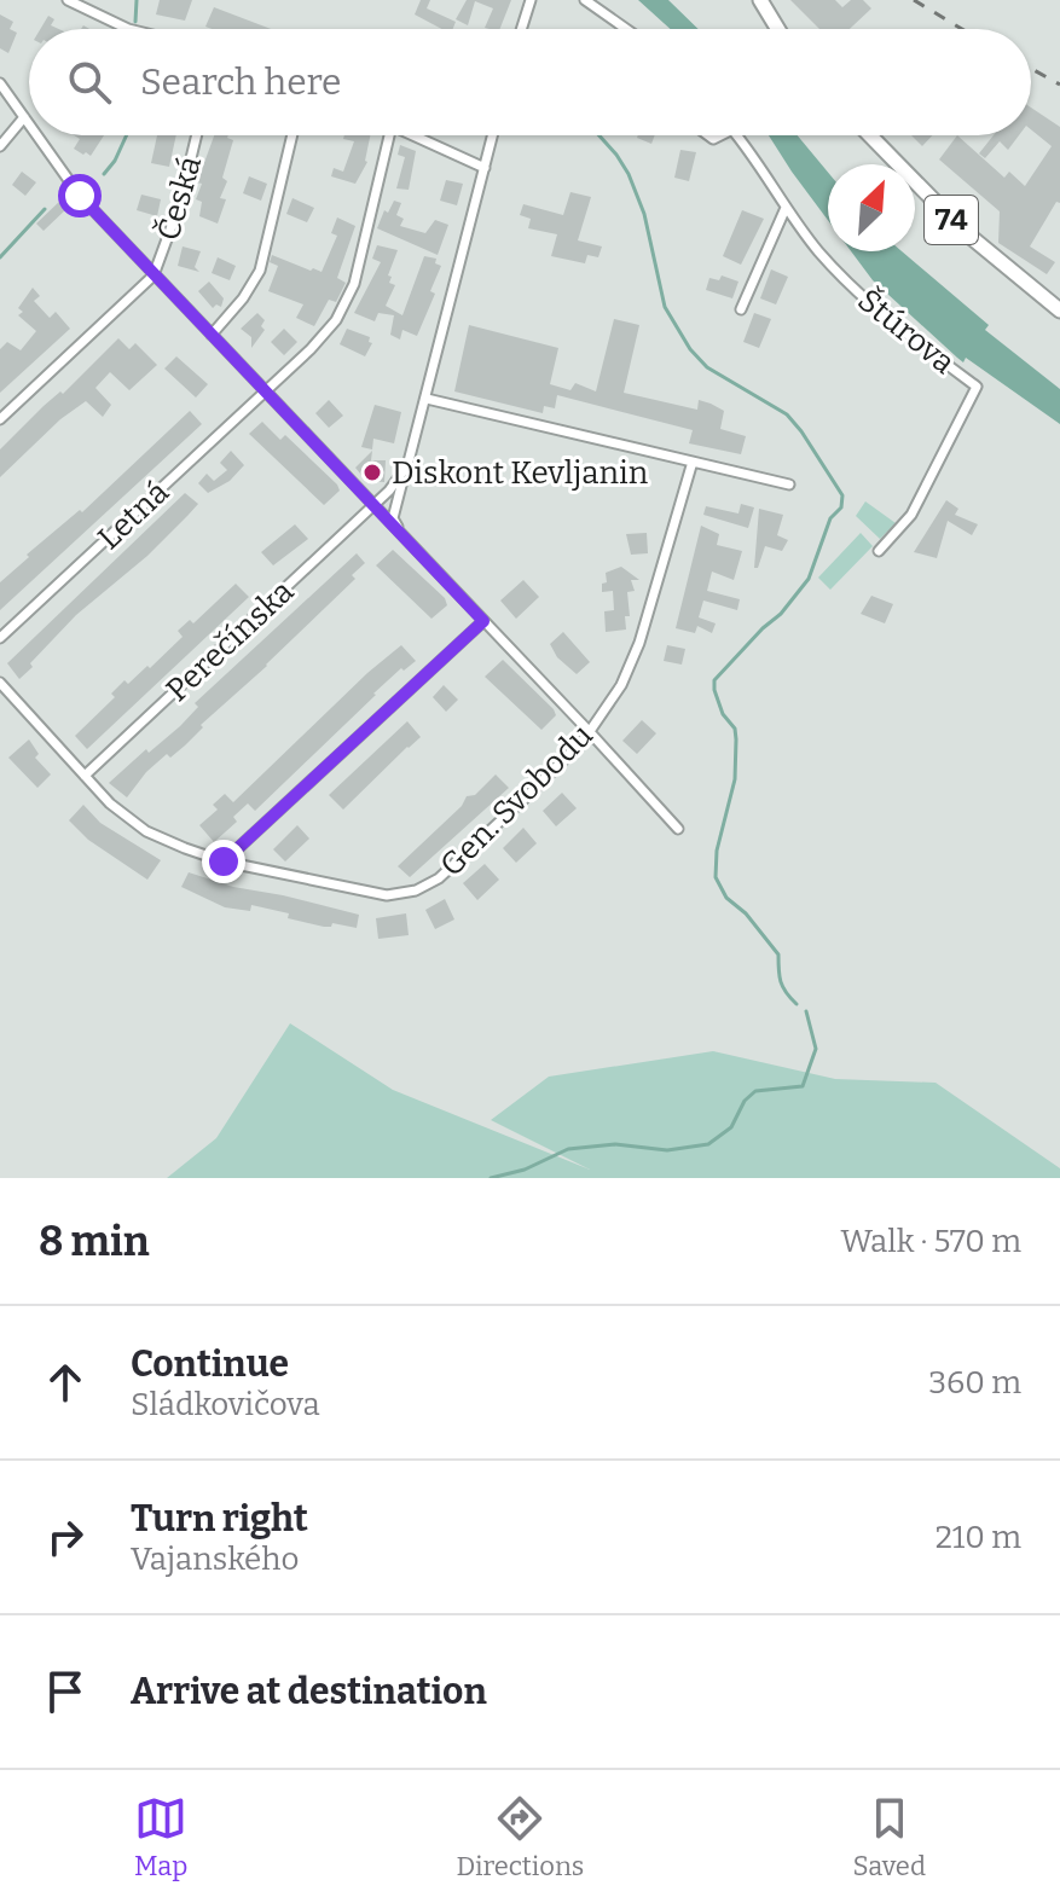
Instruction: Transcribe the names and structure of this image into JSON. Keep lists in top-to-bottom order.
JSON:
{
  "streets": {
    "main road": ["74"],
    "street": [
      "Česká",
      "Štúrova",
      "Letná",
      "Perečínska",
      "Gen. Svobodu"
    ]
  },
  "crossings": [
    ["Perečínska", "Gen. Svobodu"]
  ],
  "places": ["Diskont Kevljanin"],
  "north": "top right",
  "page": {
    "search": "Search here",
    "heading": ["8 min", "Walk · 570 m"],
    "list": [
      ["Continue", "Sládkovičova", "360 m"],
      ["Turn right", "Vajanského", "210 m"],
      "Arrive at destination"
    ],
    "nav": ["Map", "Directions", "Saved"]
  }
}
